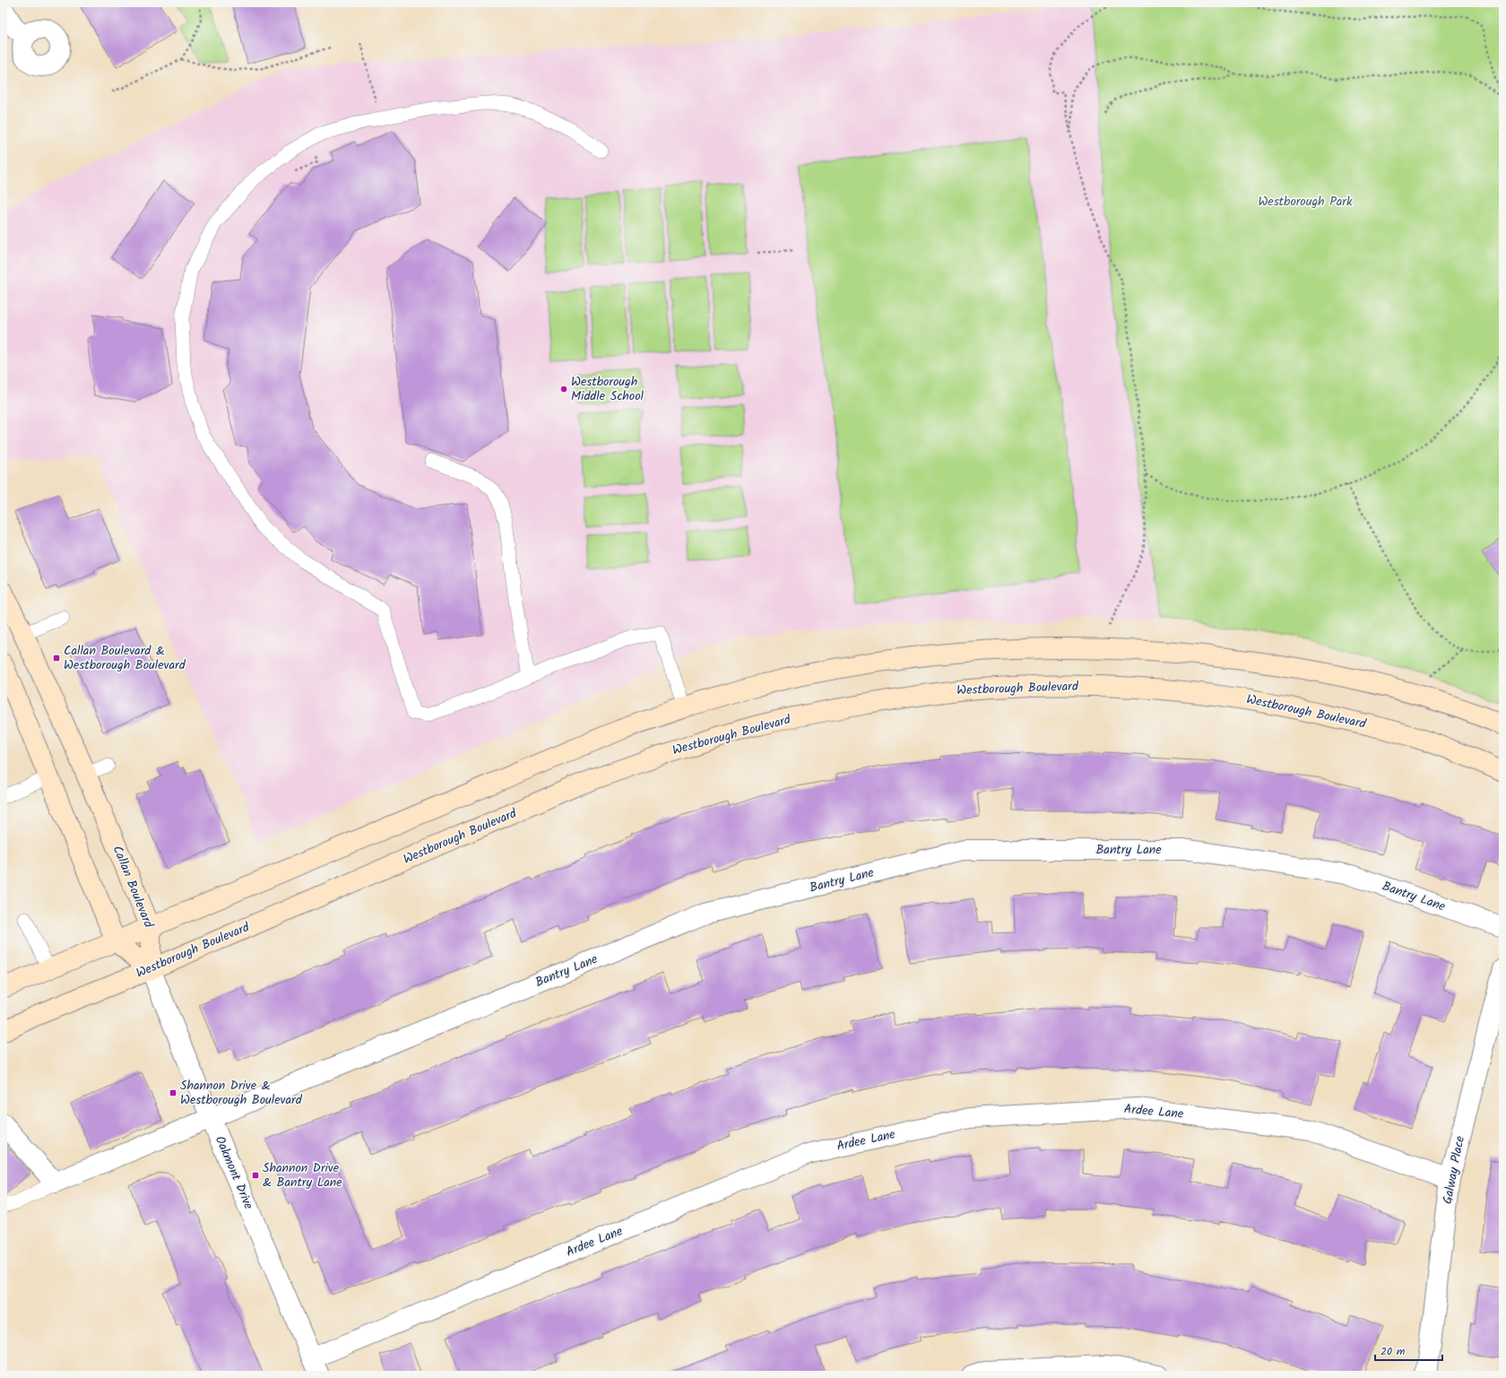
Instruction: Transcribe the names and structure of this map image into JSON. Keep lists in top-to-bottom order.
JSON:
{
  "streets": {
    "main road": ["Westborough Boulevard", "Callan Boulevard"],
    "street": [
      "Bantry Lane",
      "Ardee Lane",
      "Galway Place",
      "Oakmont Drive"
    ]
  },
  "crossings": [
    ["Westborough Boulevard", "Callan Boulevard"],
    ["Westborough Boulevard", "Oakmont Drive"],
    ["Bantry Lane", "Oakmont Drive"],
    ["Callan Boulevard", "Oakmont Drive"],
    ["Ardee Lane", "Galway Place"],
    ["Ardee Lane", "Oakmont Drive"]
  ],
  "parks": ["Westborough Park"],
  "places": {
    "other": ["Westborough Middle School"],
    "transit": ["Callan Boulevard & Westborough Boulevard", "Shannon Drive & Westborough Boulevard", "Shannon Drive & Bantry Lane"]
  },
  "scale_bar": "20 m"
}
